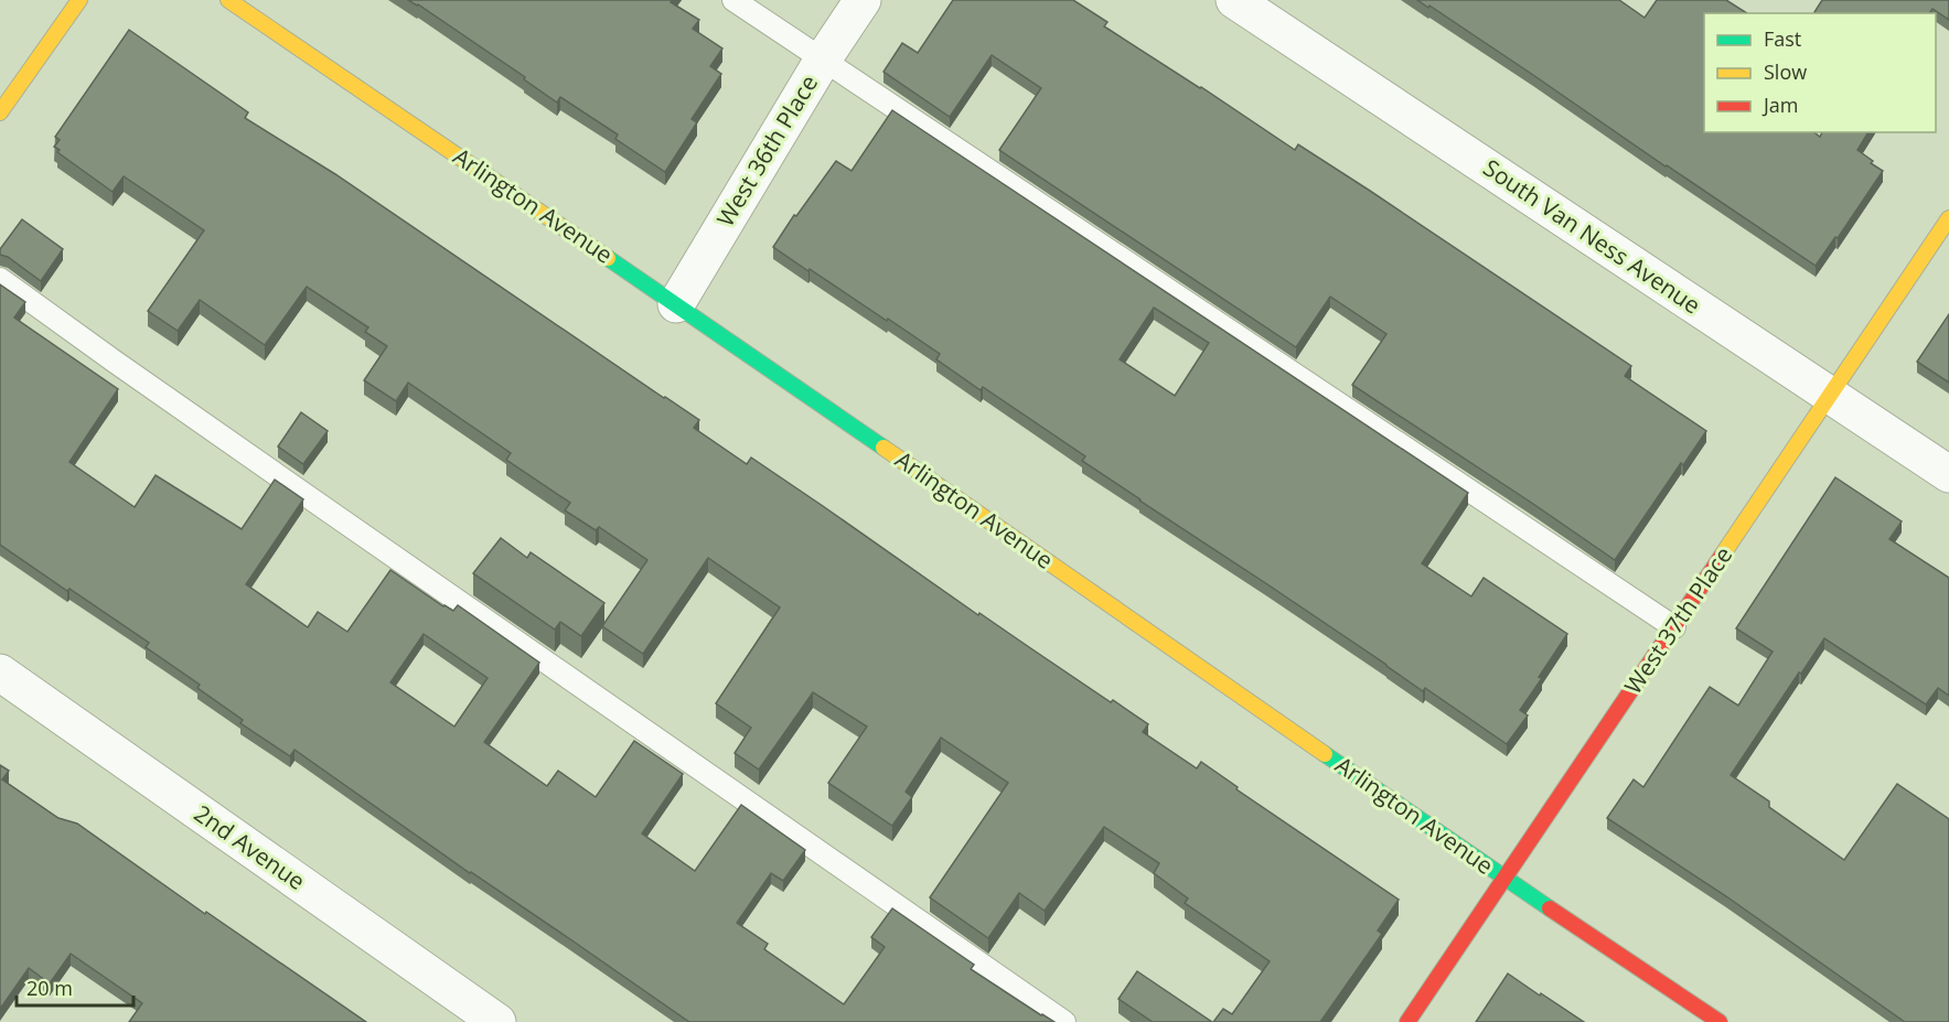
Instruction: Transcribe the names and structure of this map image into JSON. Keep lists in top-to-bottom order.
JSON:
{
  "streets": {
    "main road": ["Arlington Avenue", "West 37th Place"],
    "street": ["West 36th Place", "South Van Ness Avenue", "2nd Avenue"]
  },
  "crossings": [
    ["West 36th Place", "Arlington Avenue"],
    ["Arlington Avenue", "West 37th Place"],
    ["South Van Ness Avenue", "West 37th Place"]
  ],
  "legend": ["Fast", "Slow", "Jam"],
  "scale_bar": "20 m"
}
